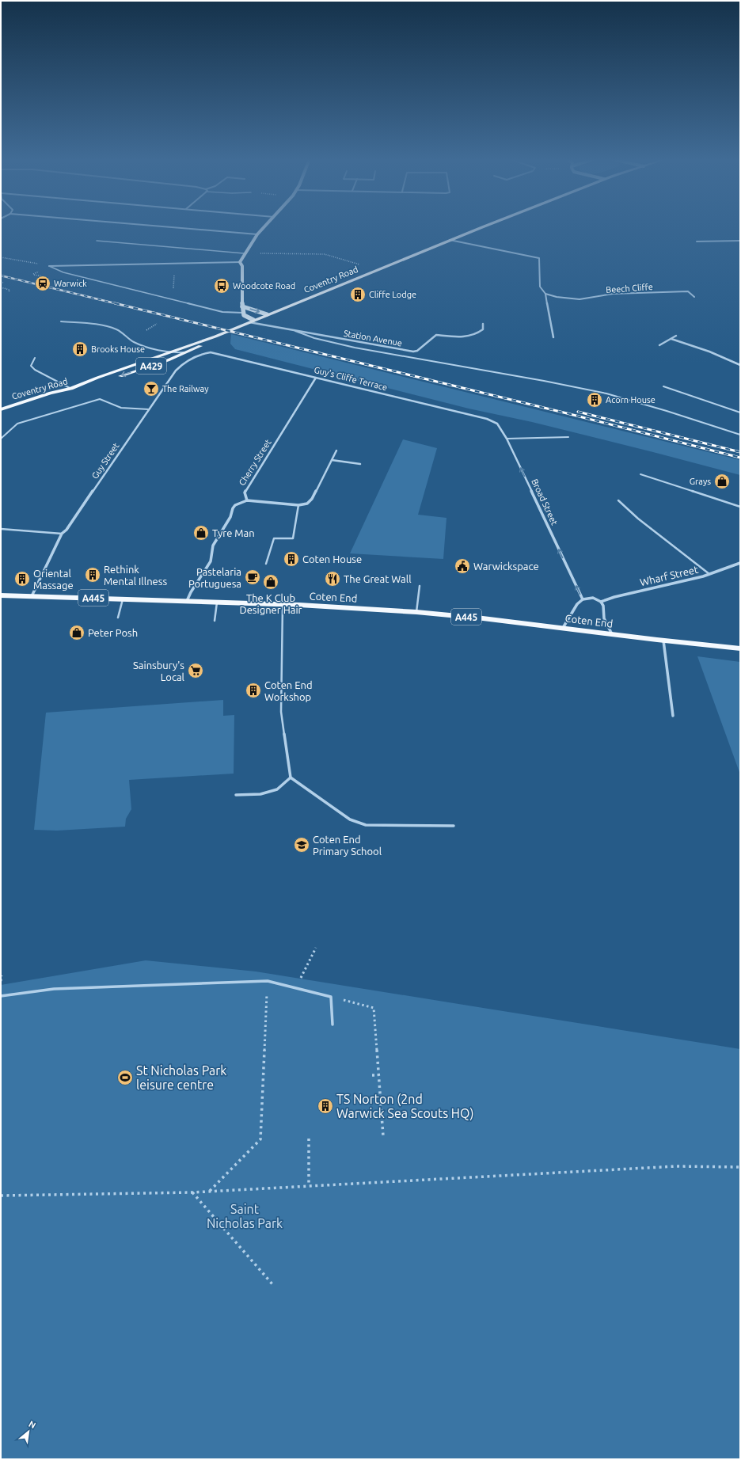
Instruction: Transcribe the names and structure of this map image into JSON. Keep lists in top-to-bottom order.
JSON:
{
  "streets": {
    "main road": [
      "Coventry Road",
      "A429",
      "Coten End",
      "A445"
    ],
    "street": [
      "Beech Cliffe",
      "Station Avenue",
      "Guy's Cliffe Terrace",
      "Guy Street",
      "Cherry Street",
      "Broad Street",
      "Wharf Street"
    ]
  },
  "crossings": [
    ["Coventry Road", "Station Avenue"],
    ["Guy's Cliffe Terrace", "Guy Street"],
    ["Guy's Cliffe Terrace", "Cherry Street"],
    ["Guy's Cliffe Terrace", "Broad Street"],
    ["Guy Street", "Coten End"],
    ["Cherry Street", "Coten End"],
    ["Coten End", "A445"]
  ],
  "one_way": ["Broad Street"],
  "parks": ["Saint Nicholas Park"],
  "places": {
    "station": ["Warwick"],
    "bus stop": ["Woodcote Road"],
    "building": [
      "Cliffe Lodge",
      "Brooks House",
      "Acorn House",
      "Coten House",
      "Rethink Mental Illness",
      "Oriental Massage",
      "Coten End Workshop",
      "TS Norton (2nd Warwick Sea Scouts HQ)"
    ],
    "bar": ["The Railway"],
    "shop": [
      "Grays",
      "Tyre Man",
      "The K Club Designer Hair",
      "Peter Posh"
    ],
    "public building": ["Warwickspace"],
    "cafe": ["Pastelaria Portuguesa"],
    "restaurant": ["The Great Wall"],
    "supermarket": ["Sainsbury's Local"],
    "school or university": ["Coten End Primary School"],
    "sports": ["St Nicholas Park leisure centre"]
  },
  "north": "top right"
}
